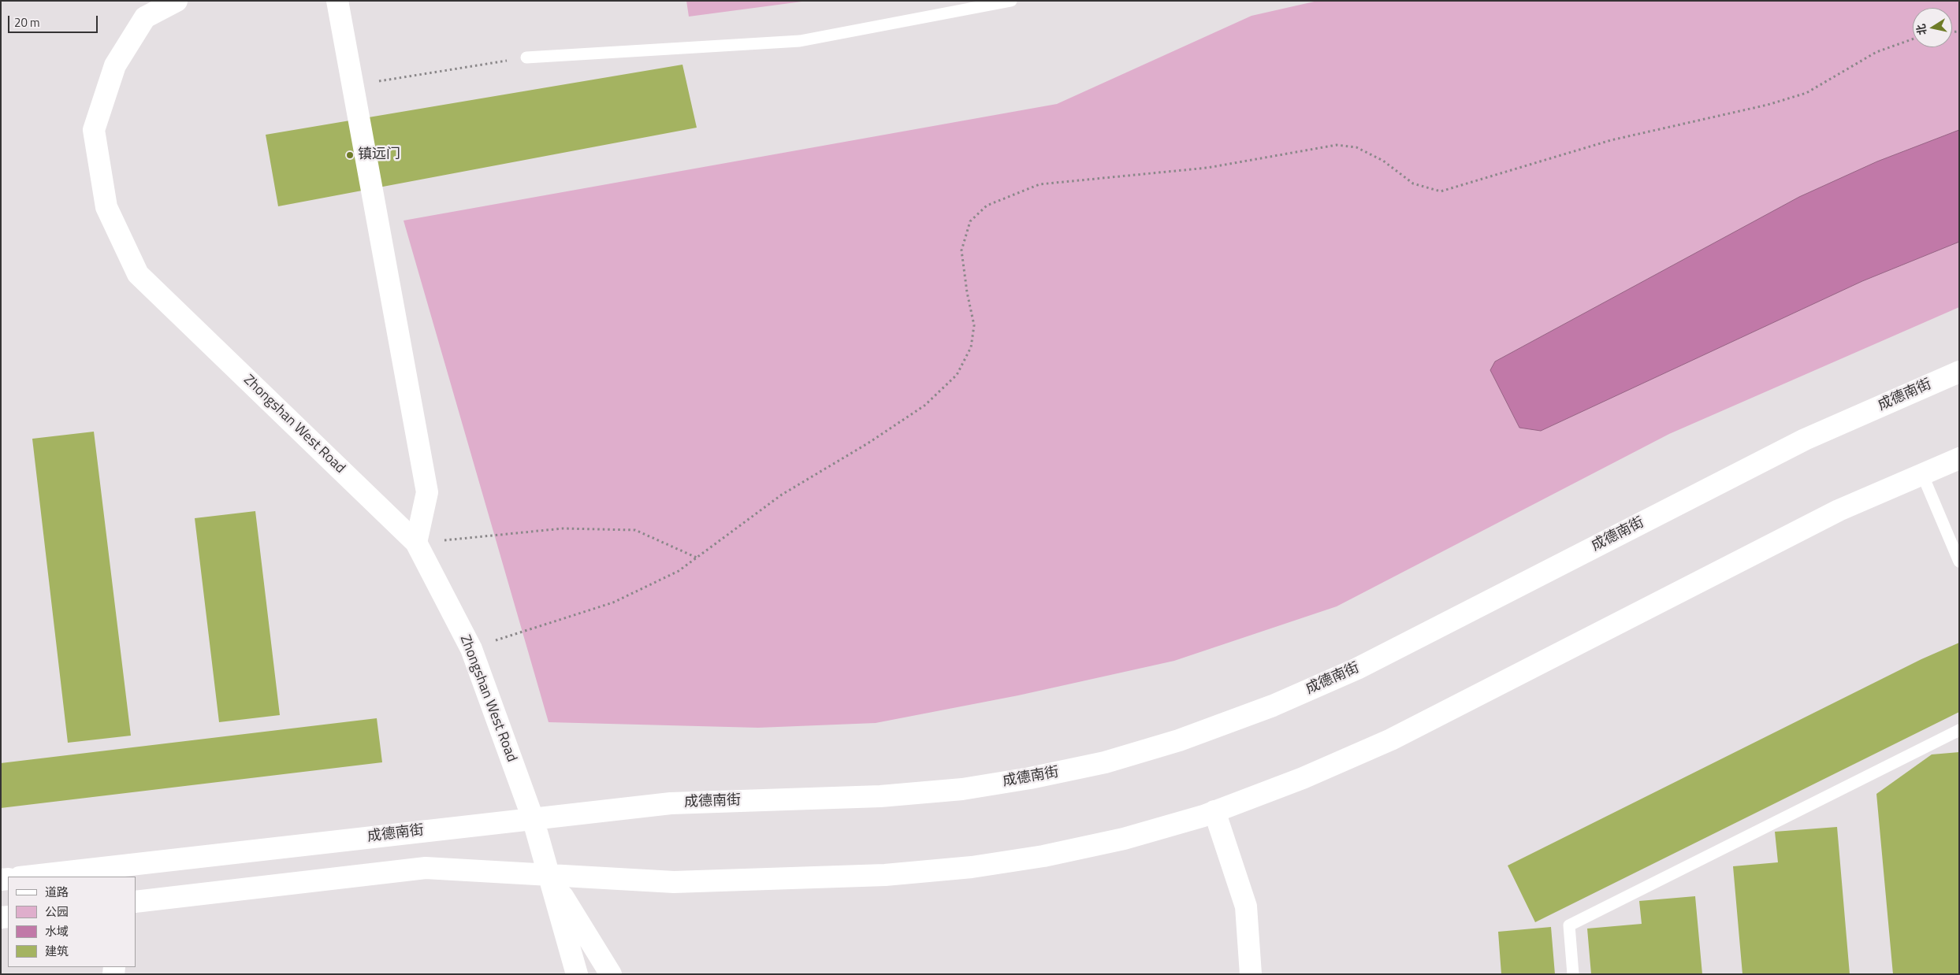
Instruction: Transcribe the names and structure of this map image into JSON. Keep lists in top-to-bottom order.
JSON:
{
  "streets": {
    "main road": ["成德南街", "Zhongshan West Road"]
  },
  "crossings": [
    ["成德南街", "Zhongshan West Road"]
  ],
  "places": ["镇远门"],
  "legend": [
    "道路",
    "公园",
    "水域",
    "建筑"
  ],
  "scale_bar": "20 m",
  "north": "left"
}
